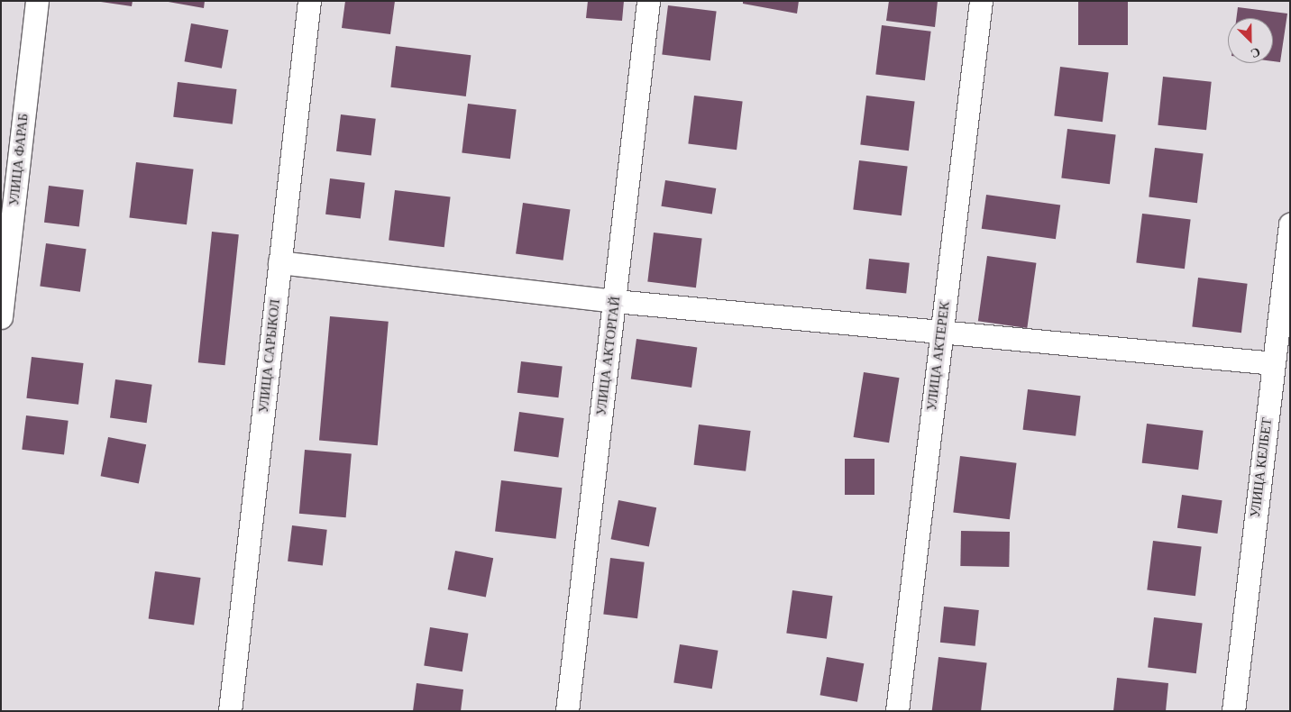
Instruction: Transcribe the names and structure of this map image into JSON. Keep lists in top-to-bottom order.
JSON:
{
  "streets": {
    "street": [
      "УЛИЦА ФАРАБ",
      "УЛИЦА САРЫКОЛ",
      "УЛИЦА АКТОРГАЙ",
      "УЛИЦА АКТЕРЕК",
      "УЛИЦА КЕЛБЕТ"
    ]
  },
  "north": "bottom right"
}
